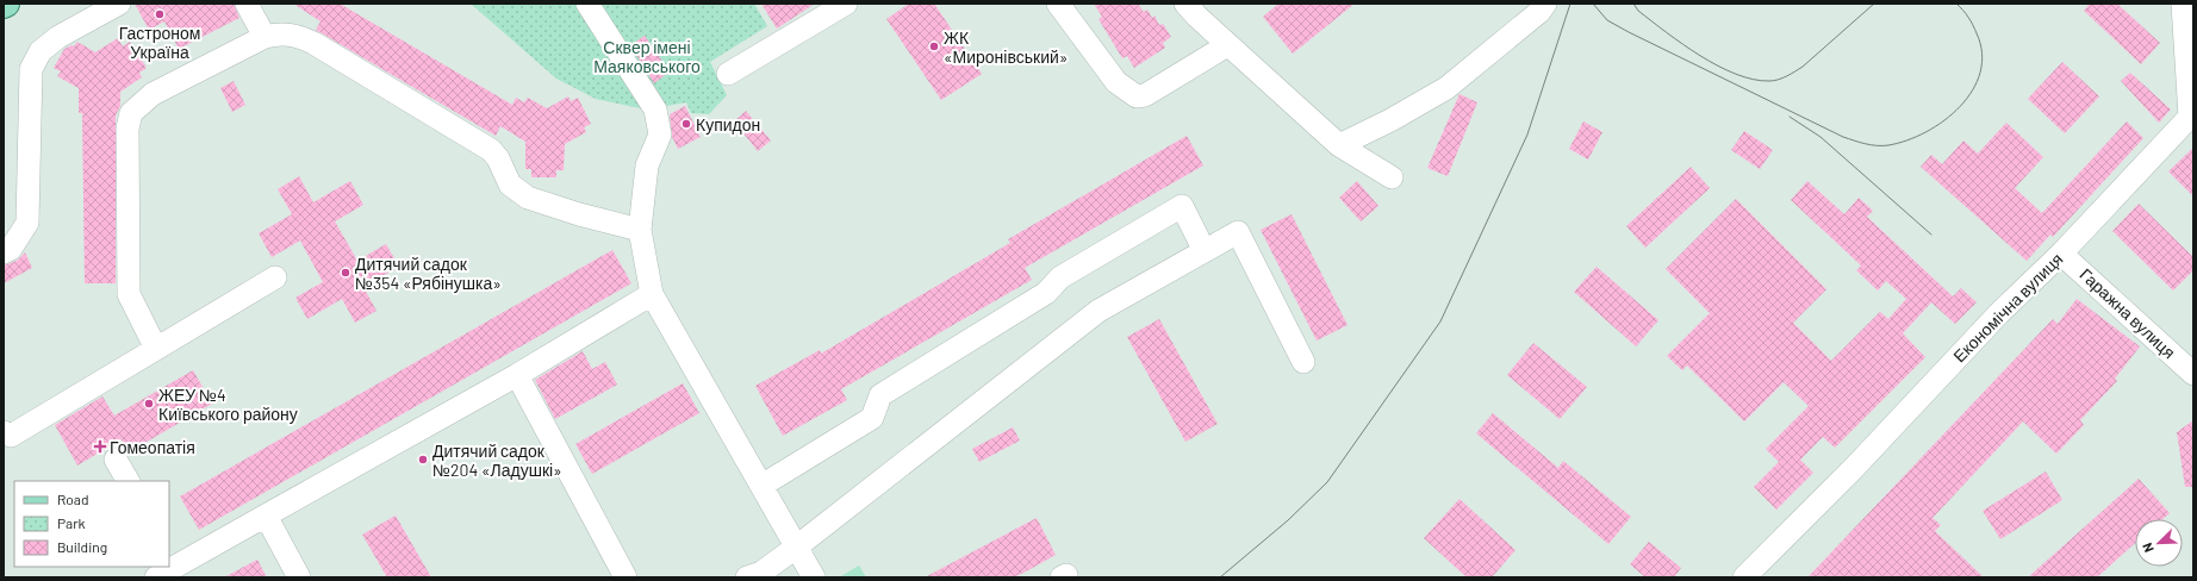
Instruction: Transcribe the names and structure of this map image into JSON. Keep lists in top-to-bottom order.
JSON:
{
  "streets": {
    "street": ["Економічна вулиця", "Гаражна вулиця"]
  },
  "crossings": [
    ["Економічна вулиця", "Гаражна вулиця"]
  ],
  "parks": ["Сквер імені Маяковського"],
  "places": {
    "other": [
      "Гастроном Україна",
      "ЖК «Миронівський»",
      "Купидон",
      "Дитячий садок №354 «Рябінушка»",
      "ЖЕУ №4 Київського району",
      "Дитячий садок №204 «Ладушкі»"
    ],
    "health": ["Гомеопатія"]
  },
  "legend": ["Road", "Park", "Building"],
  "north": "bottom left"
}
